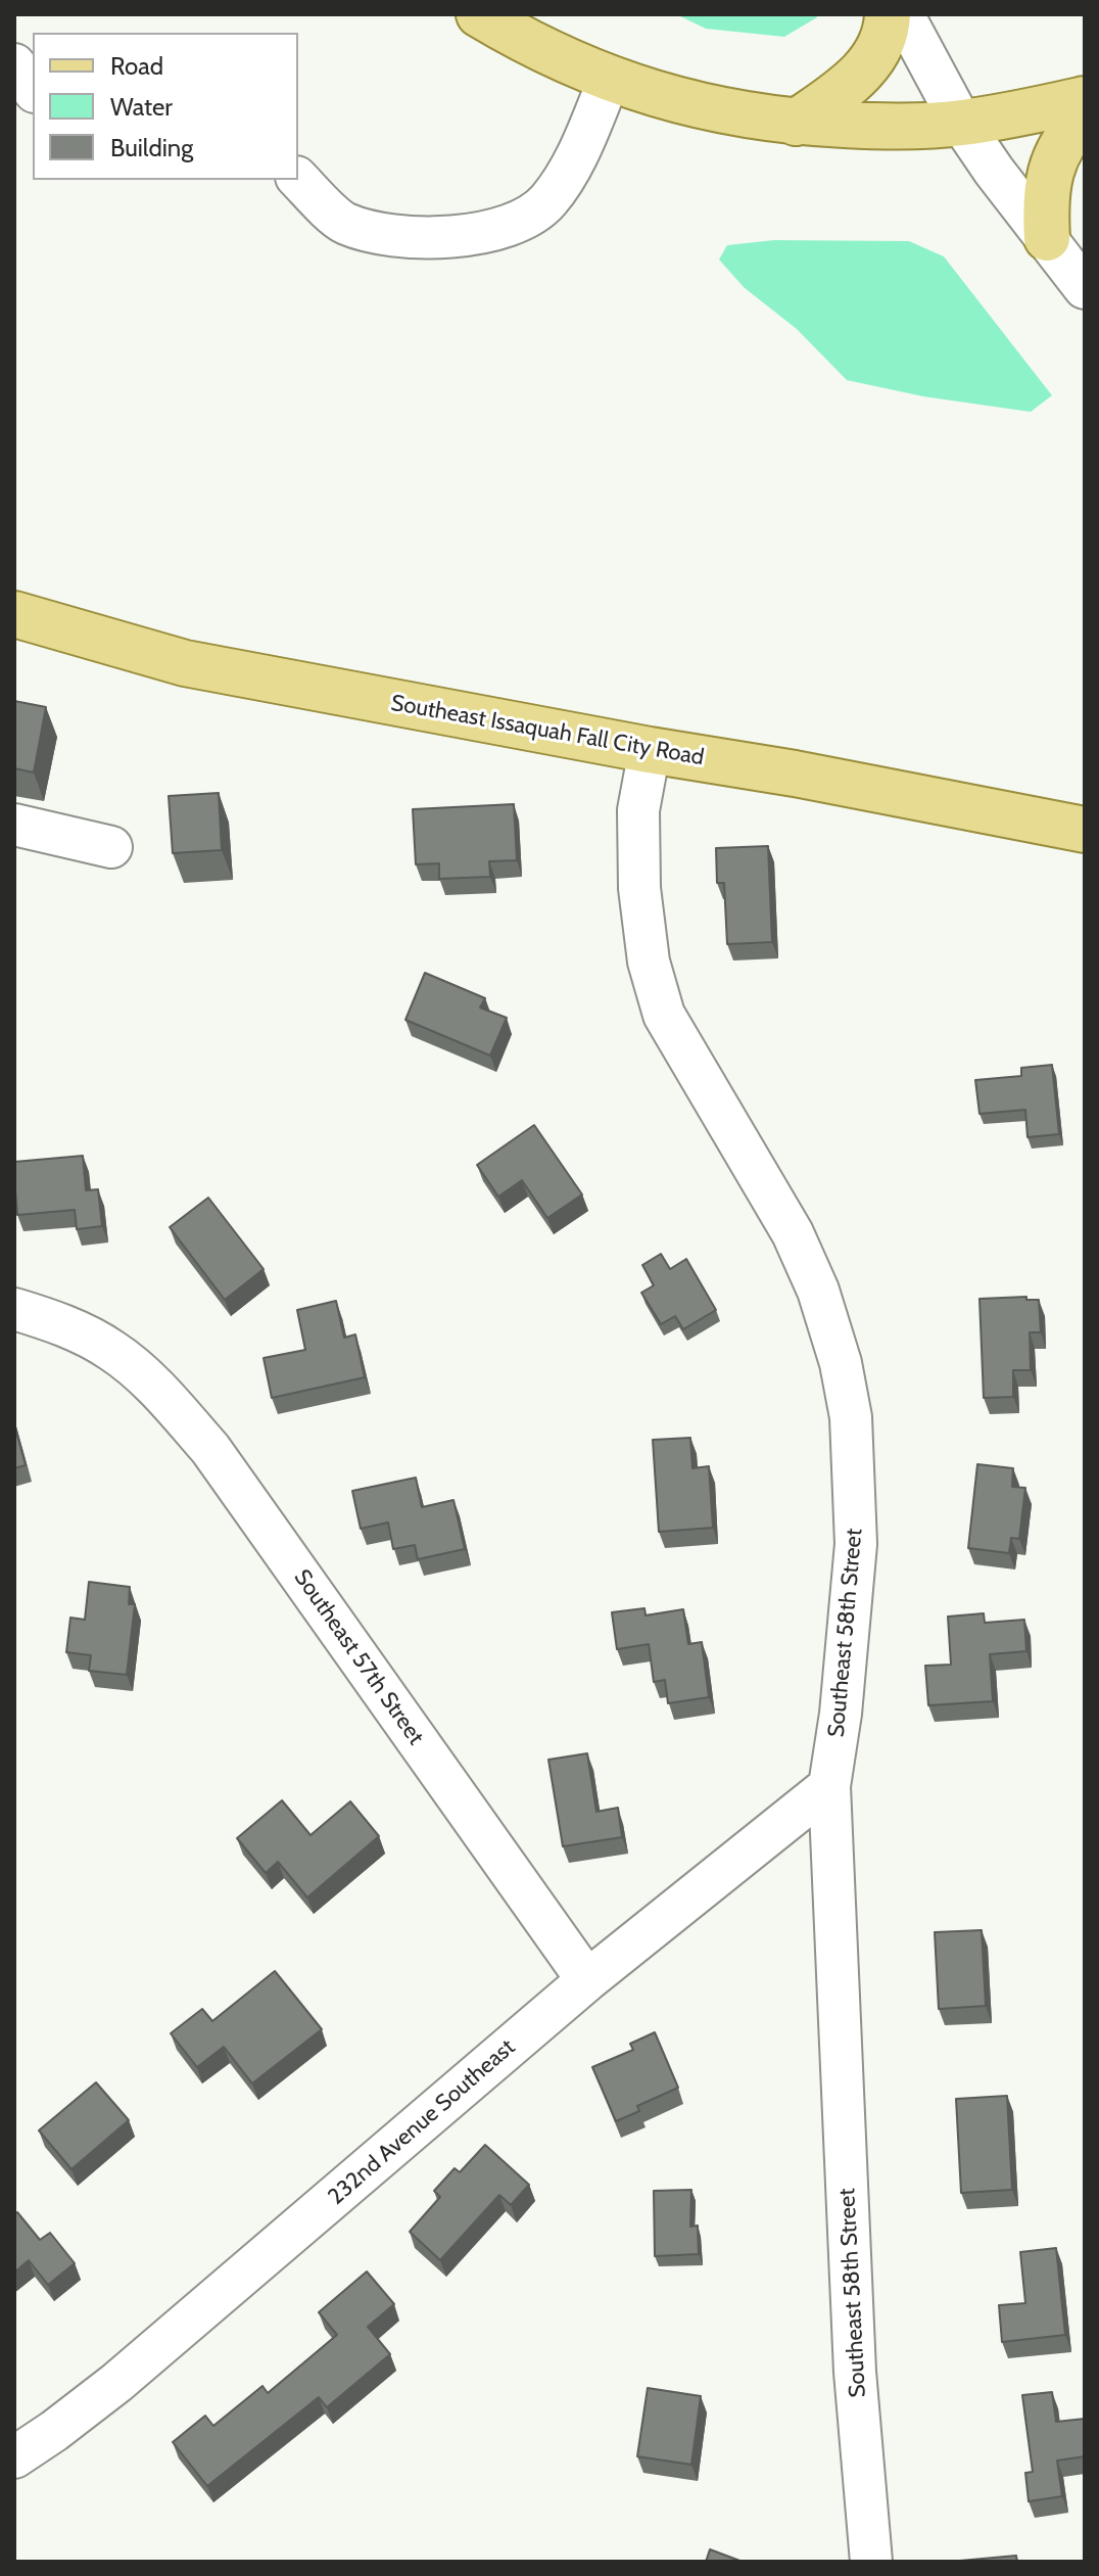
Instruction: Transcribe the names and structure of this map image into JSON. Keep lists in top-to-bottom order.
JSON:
{
  "streets": {
    "main road": ["Southeast Issaquah Fall City Road"],
    "street": ["Southeast 58th Street", "Southeast 57th Street", "232nd Avenue Southeast"]
  },
  "crossings": [
    ["Southeast Issaquah Fall City Road", "Southeast 58th Street"],
    ["Southeast 58th Street", "232nd Avenue Southeast"],
    ["Southeast 57th Street", "232nd Avenue Southeast"]
  ],
  "legend": ["Road", "Water", "Building"]
}
